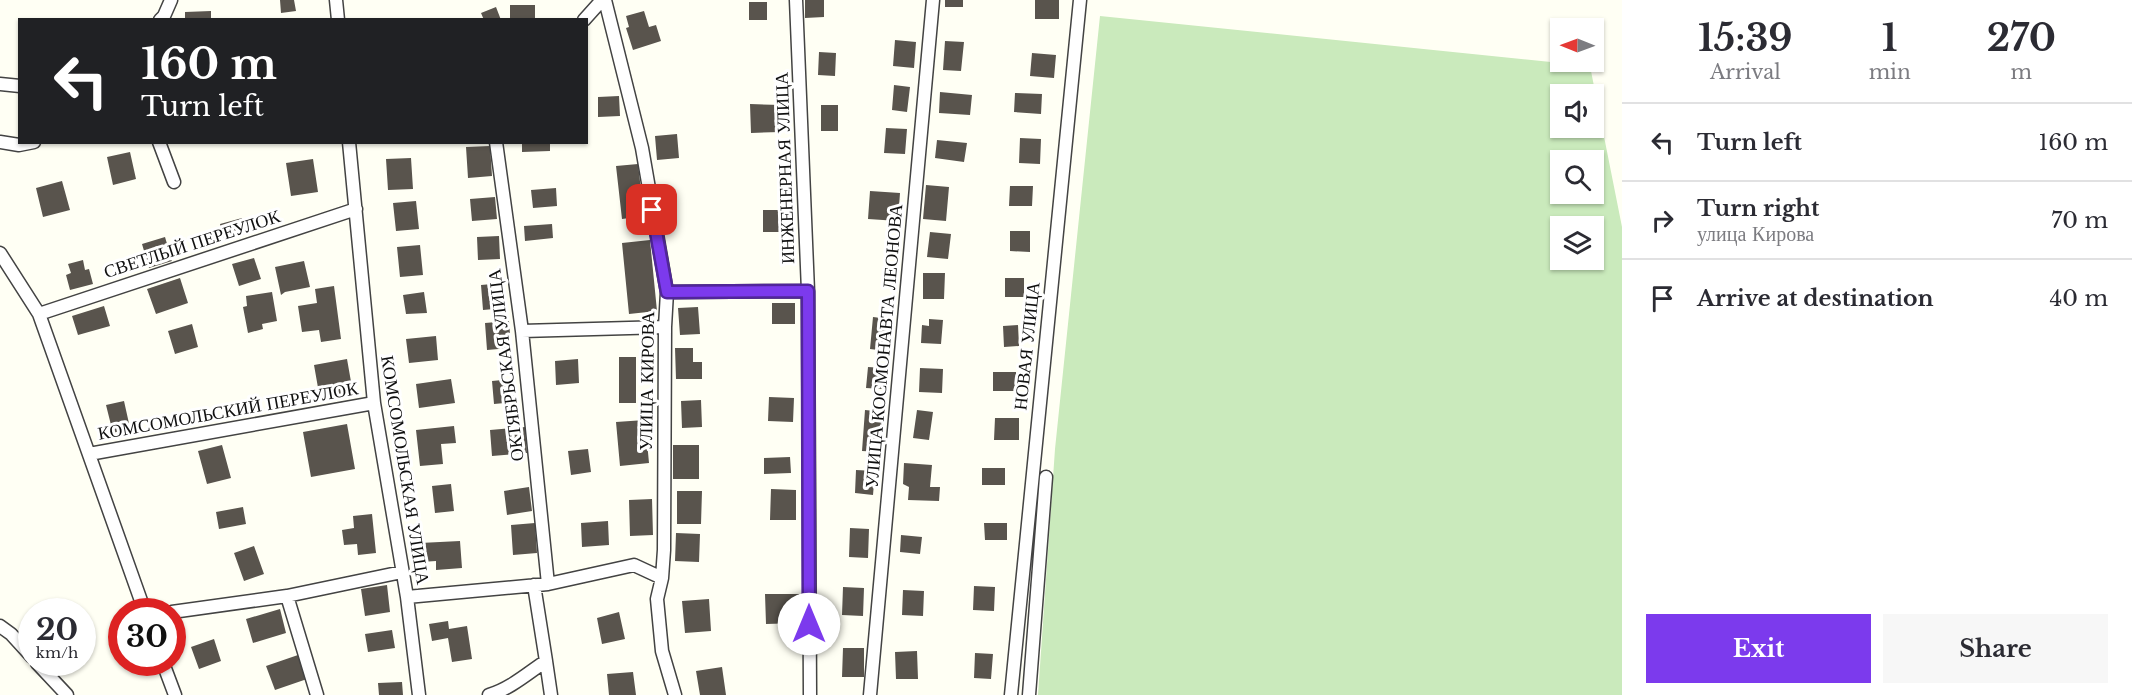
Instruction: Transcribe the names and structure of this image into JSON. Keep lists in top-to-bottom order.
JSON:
{
  "streets": {
    "street": [
      "ИНЖЕНЕРНАЯ УЛИЦА",
      "СВЕТЛЫЙ ПЕРЕУЛОК",
      "УЛИЦА КОСМОНАВТА ЛЕОНОВА",
      "НОВАЯ УЛИЦА",
      "ОКТЯБРЬСКАЯ УЛИЦА",
      "УЛИЦА КИРОВА",
      "КОМСОМОЛЬСКИЙ ПЕРЕУЛОК",
      "КОМСОМОЛЬСКАЯ УЛИЦА"
    ]
  },
  "crossings": [
    ["СВЕТЛЫЙ ПЕРЕУЛОК", "КОМСОМОЛЬСКАЯ УЛИЦА"],
    ["КОМСОМОЛЬСКИЙ ПЕРЕУЛОК", "КОМСОМОЛЬСКАЯ УЛИЦА"]
  ],
  "north": "left",
  "page": {
    "eta": [
      "15:39",
      "Arrival",
      "1",
      "min",
      "270",
      "m"
    ],
    "turn": ["160 m", "Turn left"],
    "list": [
      {
        "name": "Turn left",
        "value": "160 m"
      },
      {
        "name": "Turn right",
        "note": "улица Кирова",
        "value": "70 m"
      },
      {
        "name": "Arrive at destination",
        "value": "40 m"
      }
    ],
    "speed": "20 km/h",
    "limit": "30",
    "buttons": ["Exit", "Share"]
  }
}
